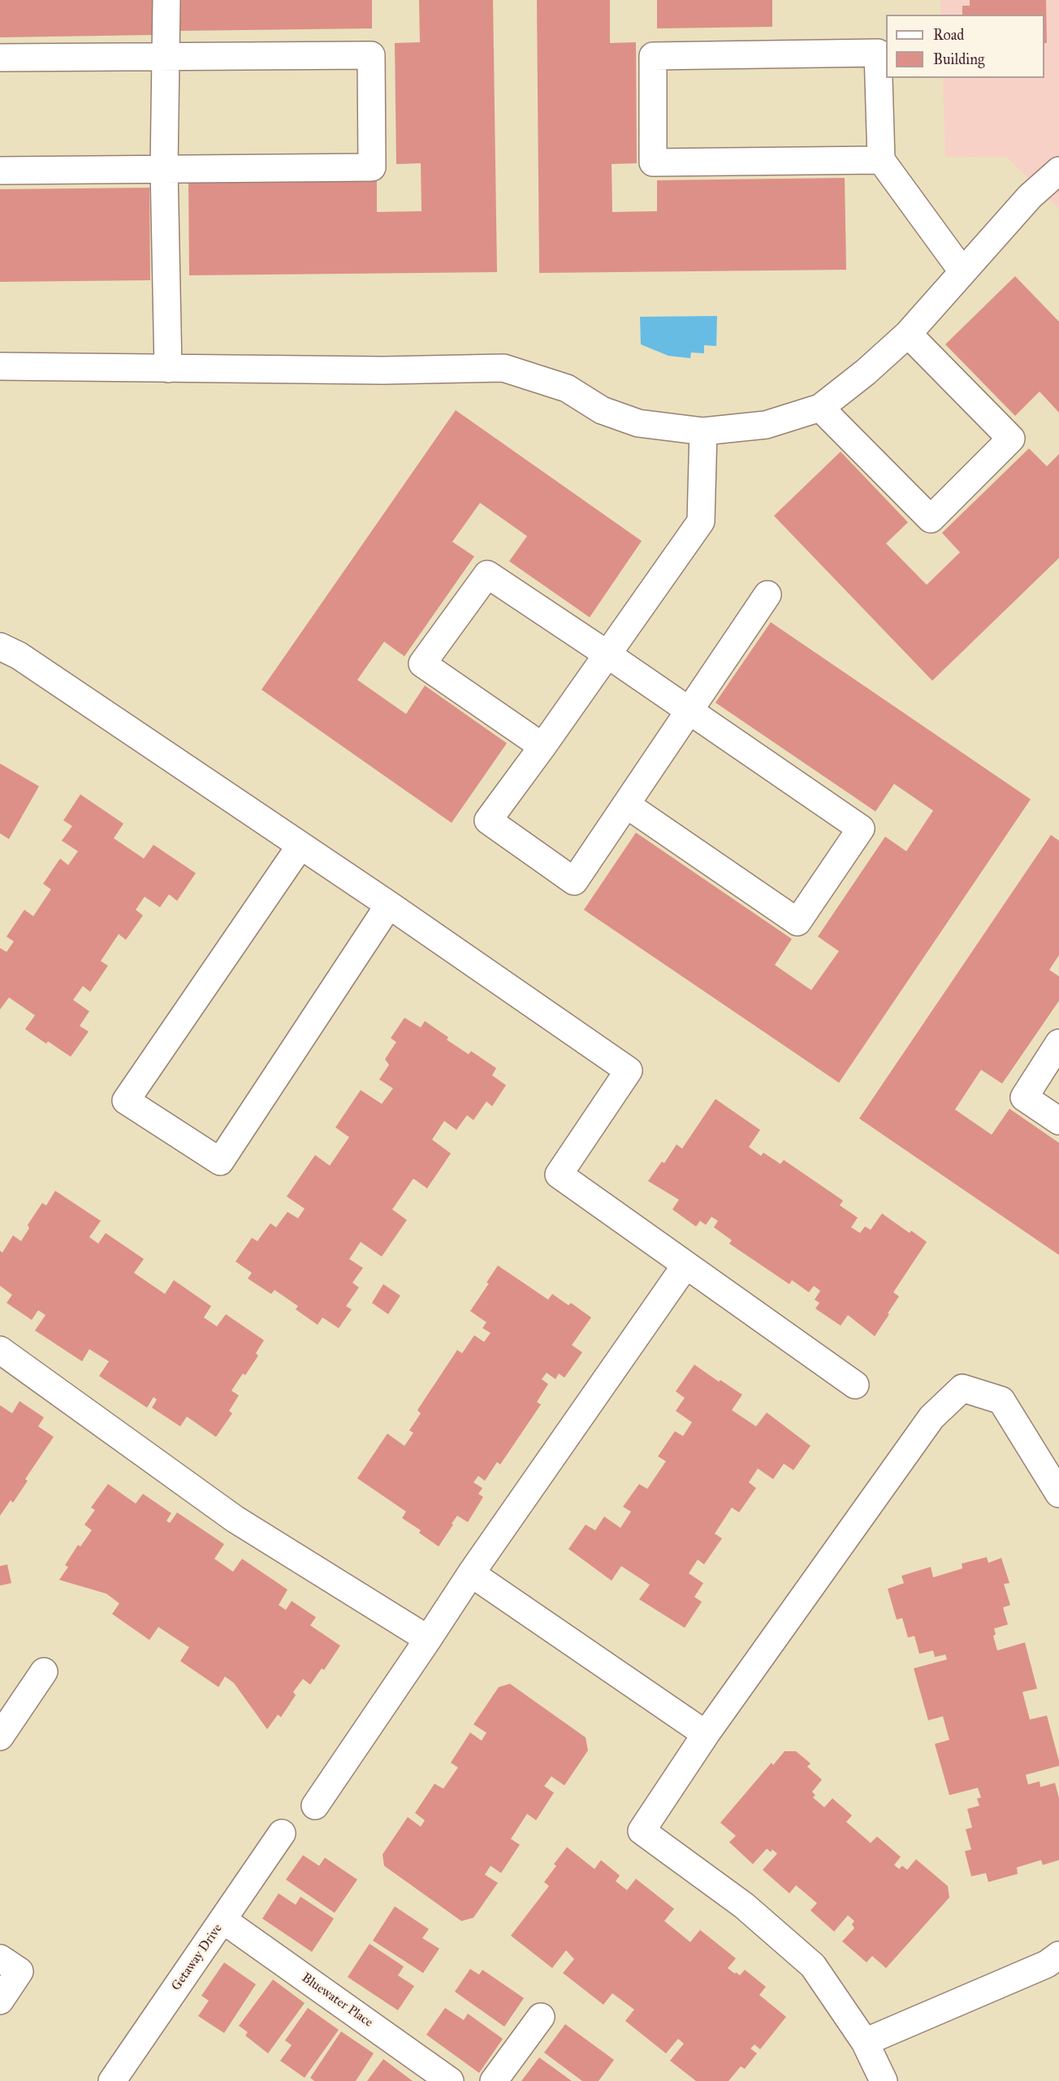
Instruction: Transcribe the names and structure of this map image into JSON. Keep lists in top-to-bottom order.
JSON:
{
  "streets": {
    "street": ["Getaway Drive", "Bluewater Place"]
  },
  "crossings": [
    ["Getaway Drive", "Bluewater Place"]
  ],
  "legend": ["Road", "Building"]
}
